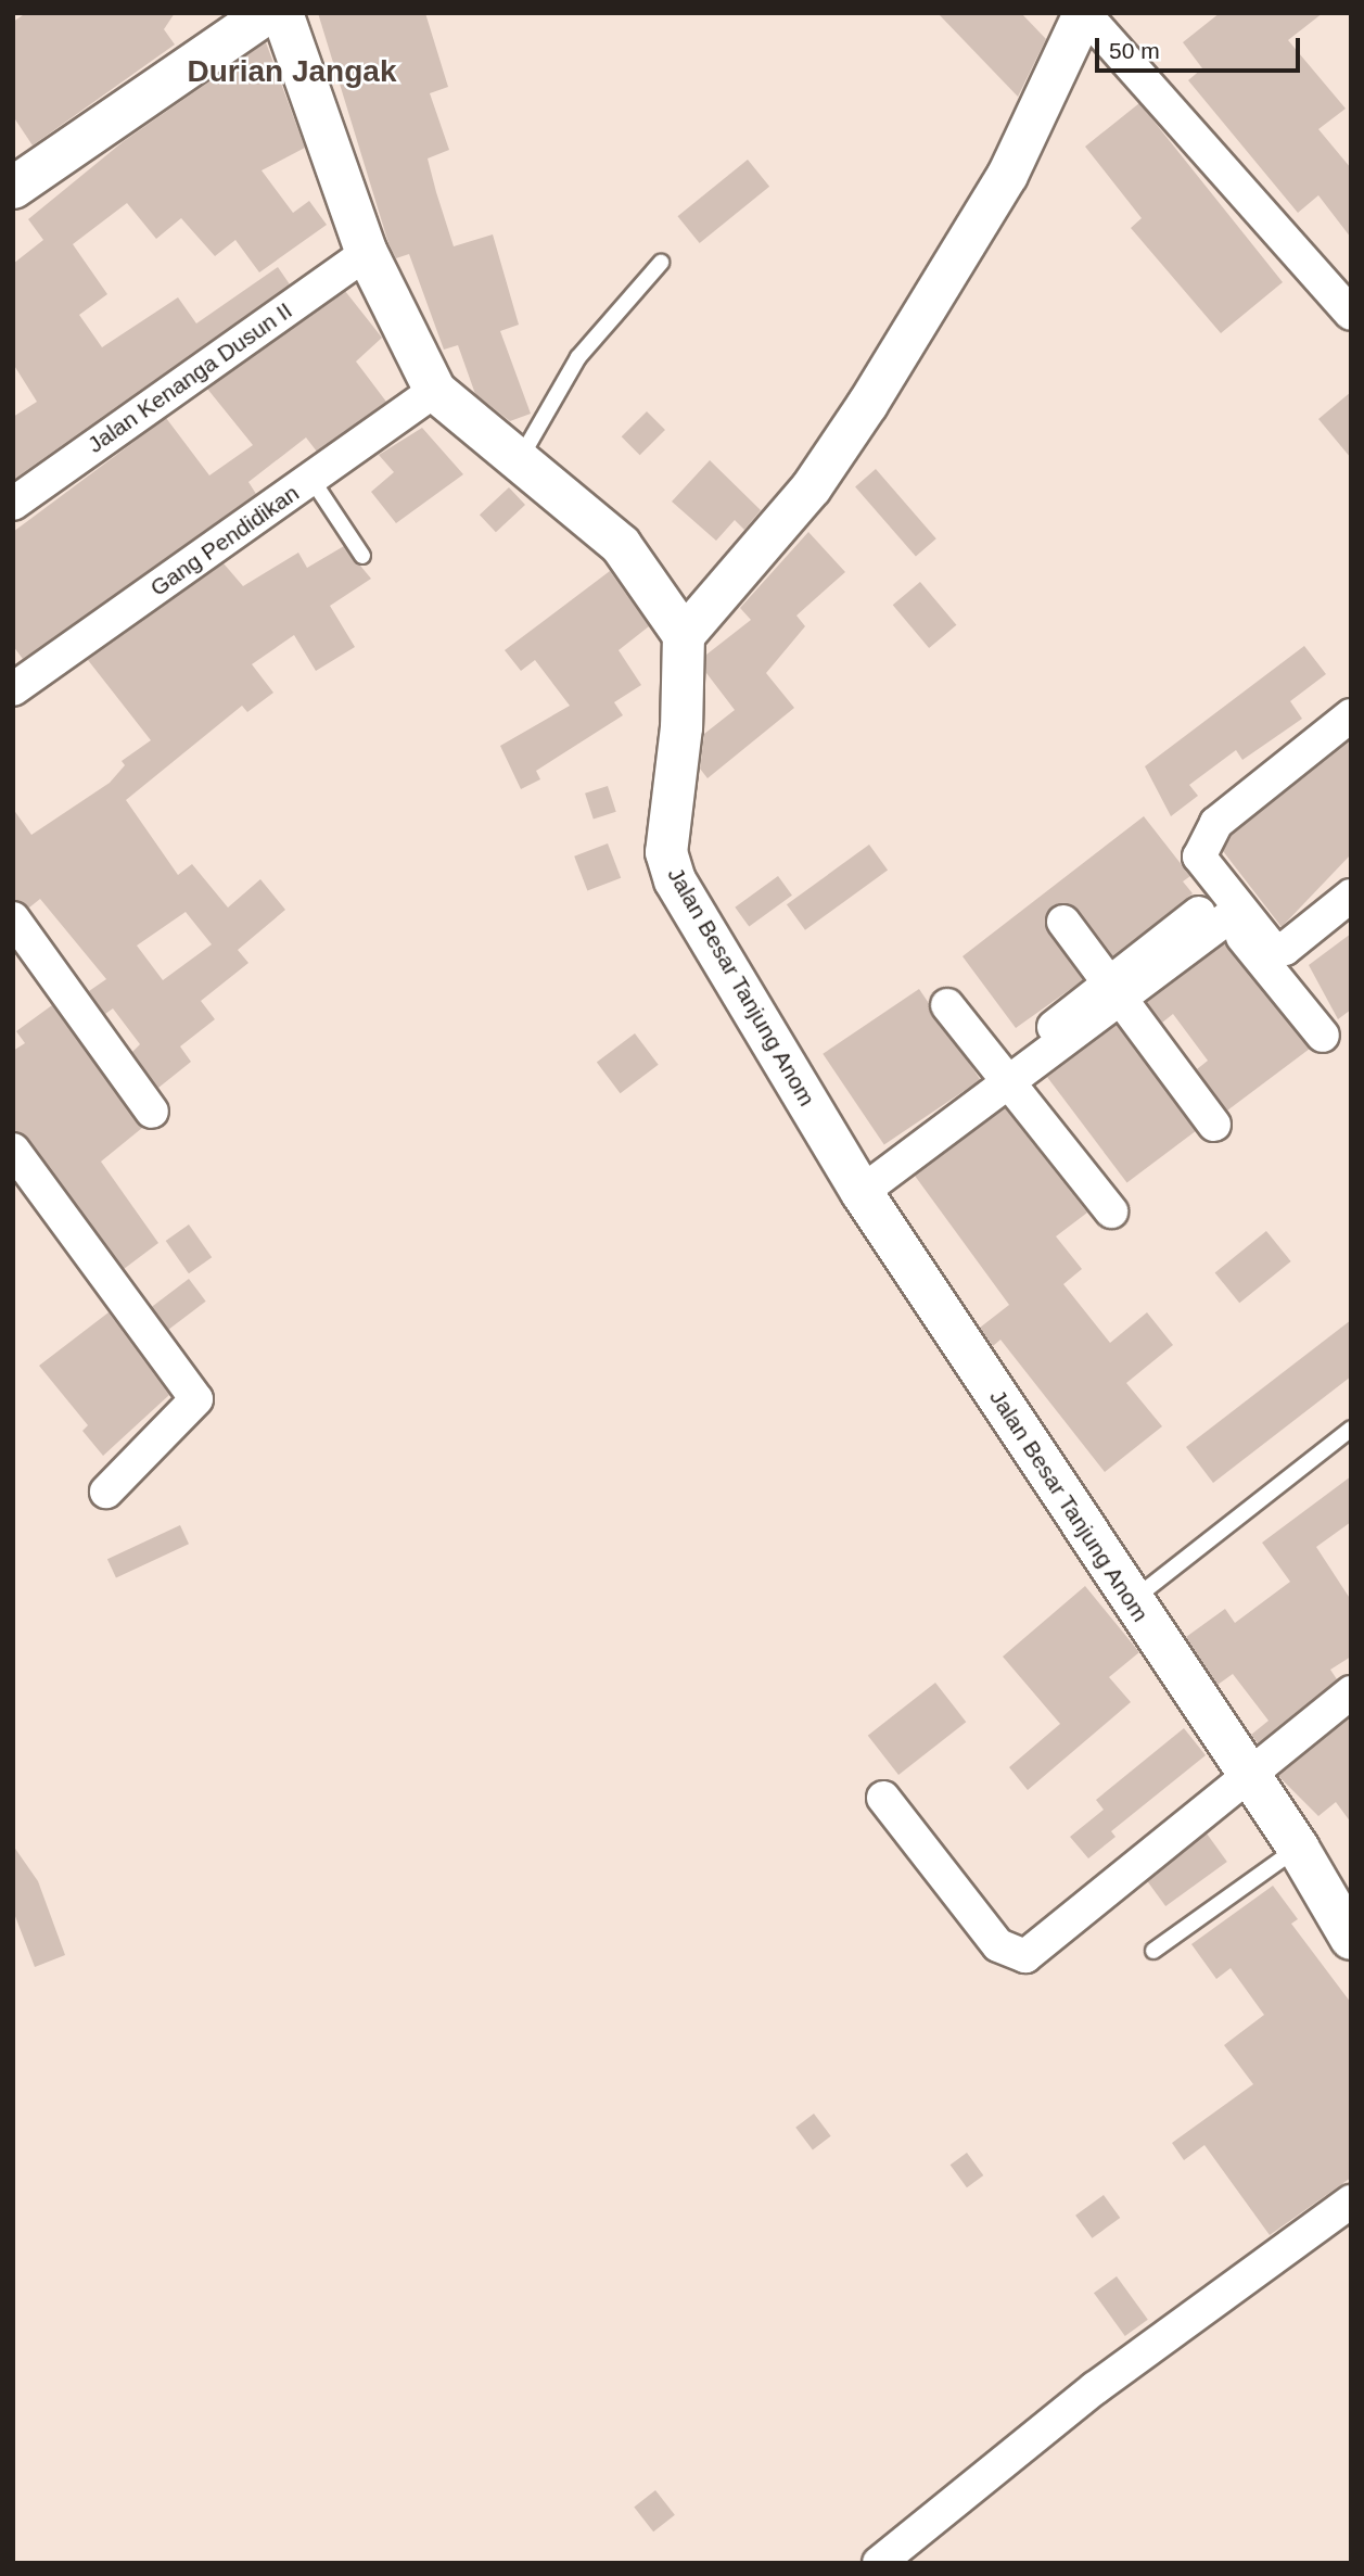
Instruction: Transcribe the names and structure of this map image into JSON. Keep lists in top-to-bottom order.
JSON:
{
  "streets": {
    "main road": ["Jalan Besar Tanjung Anom"],
    "street": ["Jalan Kenanga Dusun II", "Gang Pendidikan"]
  },
  "districts": ["Durian Jangak"],
  "scale_bar": "50 m"
}
